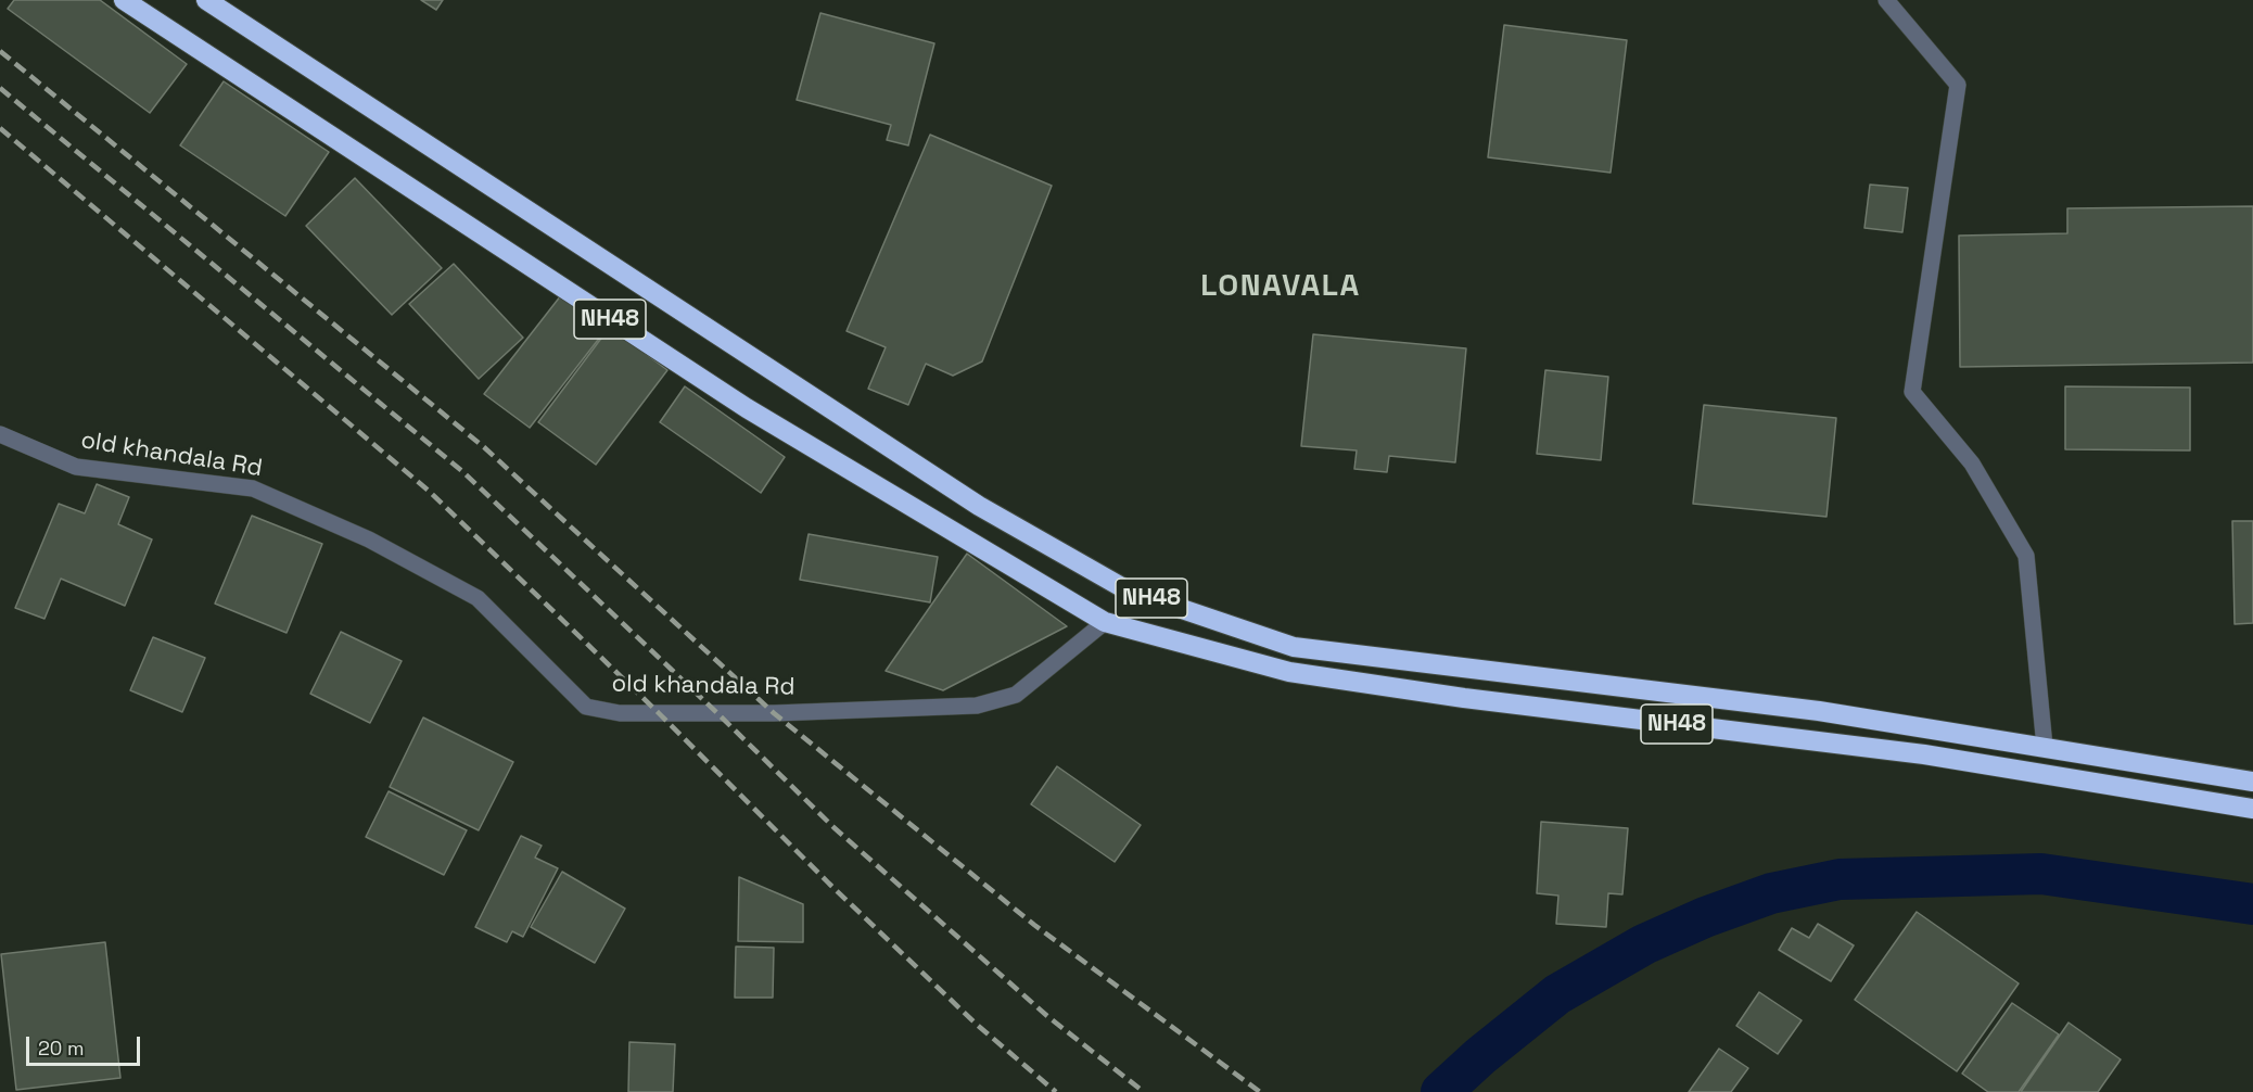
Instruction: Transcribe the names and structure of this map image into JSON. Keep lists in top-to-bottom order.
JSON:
{
  "streets": {
    "highway": ["NH48"],
    "street": ["old khandala Rd"]
  },
  "crossings": [
    ["NH48", "old khandala Rd"]
  ],
  "districts": ["LONAVALA"],
  "scale_bar": "20 m"
}
